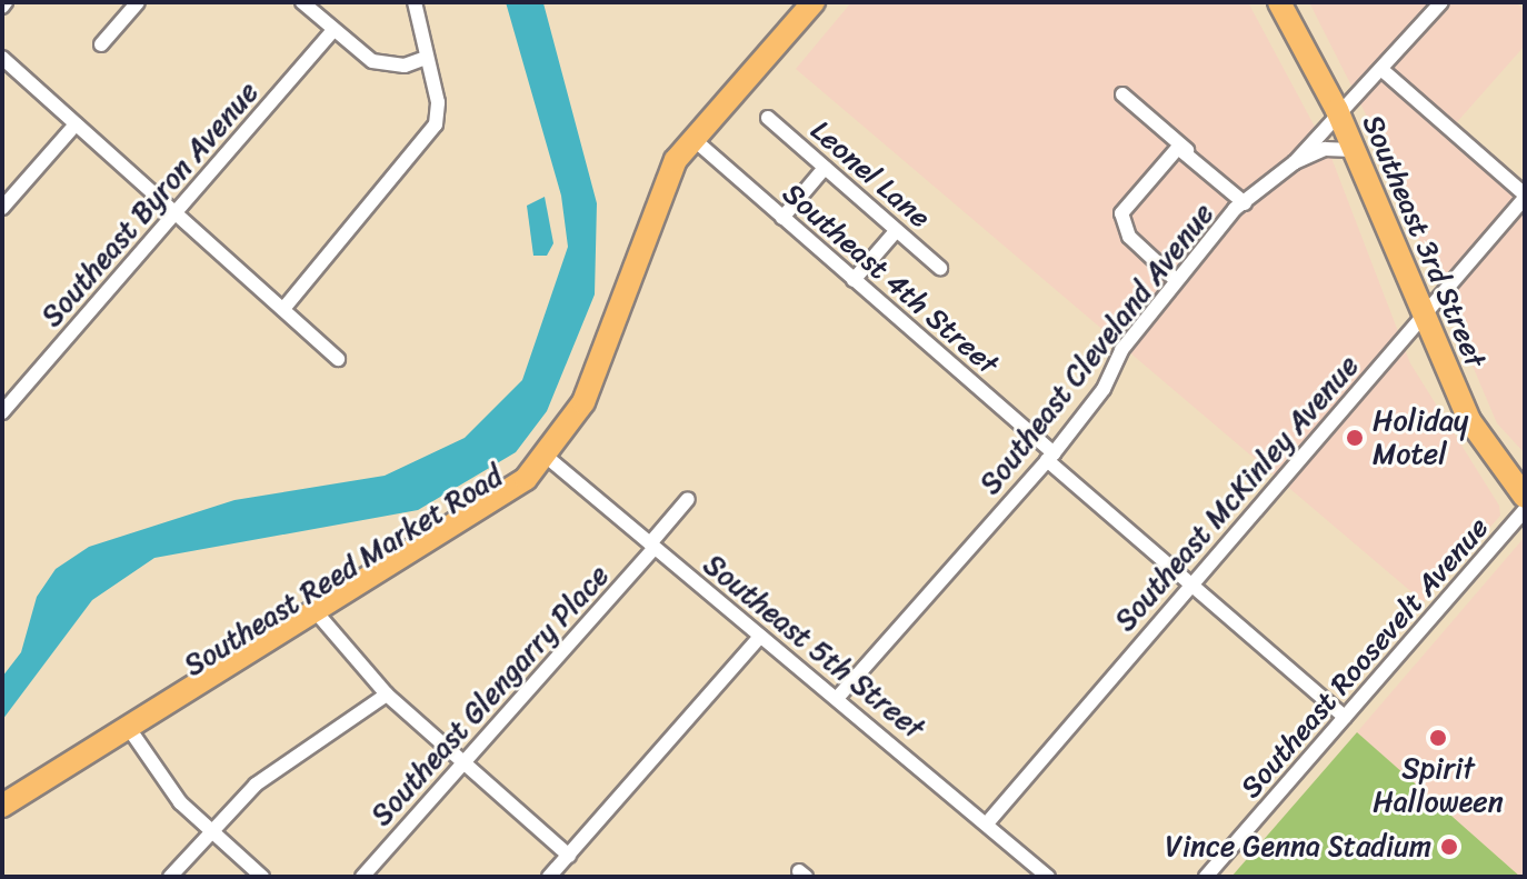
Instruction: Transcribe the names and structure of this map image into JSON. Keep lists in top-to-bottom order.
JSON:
{
  "streets": {
    "main road": ["Southeast 3rd Street", "Southeast Reed Market Road"],
    "street": [
      "Leonel Lane",
      "Southeast Byron Avenue",
      "Southeast 4th Street",
      "Southeast Cleveland Avenue",
      "Southeast McKinley Avenue",
      "Southeast 5th Street",
      "Southeast Roosevelt Avenue",
      "Southeast Glengarry Place"
    ]
  },
  "crossings": [
    ["Southeast 3rd Street", "Southeast Cleveland Avenue"],
    ["Southeast 3rd Street", "Southeast McKinley Avenue"],
    ["Southeast 4th Street", "Southeast Cleveland Avenue"],
    ["Southeast 4th Street", "Southeast McKinley Avenue"],
    ["Southeast 4th Street", "Southeast Reed Market Road"],
    ["Southeast 4th Street", "Southeast Roosevelt Avenue"],
    ["Southeast Cleveland Avenue", "Southeast 5th Street"],
    ["Southeast McKinley Avenue", "Southeast 5th Street"],
    ["Southeast Reed Market Road", "Southeast 5th Street"],
    ["Southeast 5th Street", "Southeast Glengarry Place"]
  ],
  "places": ["Holiday Motel", "Spirit Halloween", "Vince Genna Stadium"]
}
